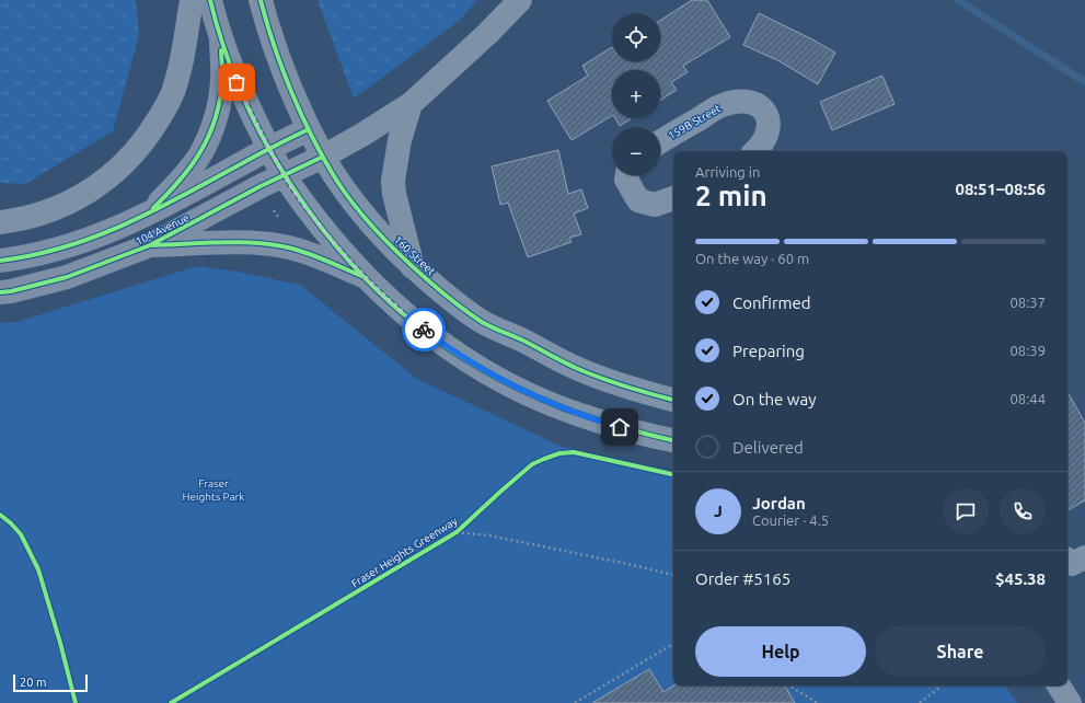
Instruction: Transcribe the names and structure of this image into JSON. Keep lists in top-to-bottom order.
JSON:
{
  "streets": {
    "main road": ["104 Avenue", "160 Street"],
    "street": ["159B Street"],
    "cycle path": ["Fraser Heights Greenway"]
  },
  "crossings": [
    ["104 Avenue", "160 Street"]
  ],
  "parks": ["Fraser Heights Park"],
  "scale_bar": "20 m",
  "page": {
    "map_buttons": ["+", "−"],
    "heading": ["2 min", "Arriving in", "08:51–08:56"],
    "panel": [
      "Jordan",
      "Courier · 4.5",
      "Order #5165",
      "$45.38"
    ],
    "bar": "On the way · 60 m",
    "list": [
      ["Confirmed", "08:37"],
      ["Preparing", "08:39"],
      ["On the way", "08:44"],
      "Delivered"
    ],
    "round": "J",
    "buttons": ["Help", "Share"],
    "scale": "20 m"
  }
}
